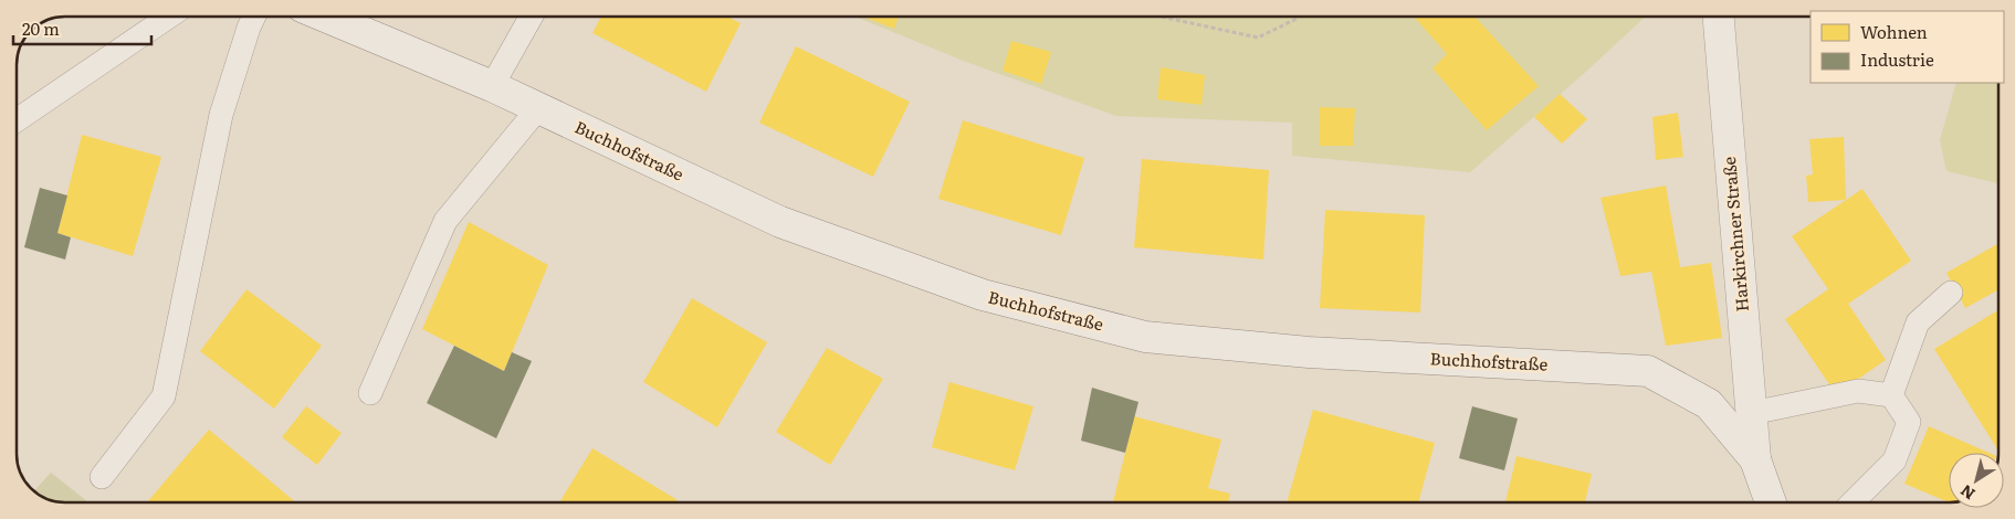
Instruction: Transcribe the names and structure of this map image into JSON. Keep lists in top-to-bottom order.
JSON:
{
  "streets": {
    "main road": ["Buchhofstraße", "Harkirchner Straße"]
  },
  "crossings": [
    ["Buchhofstraße", "Harkirchner Straße"]
  ],
  "legend": ["Wohnen", "Industrie"],
  "scale_bar": "20 m",
  "north": "bottom left"
}
